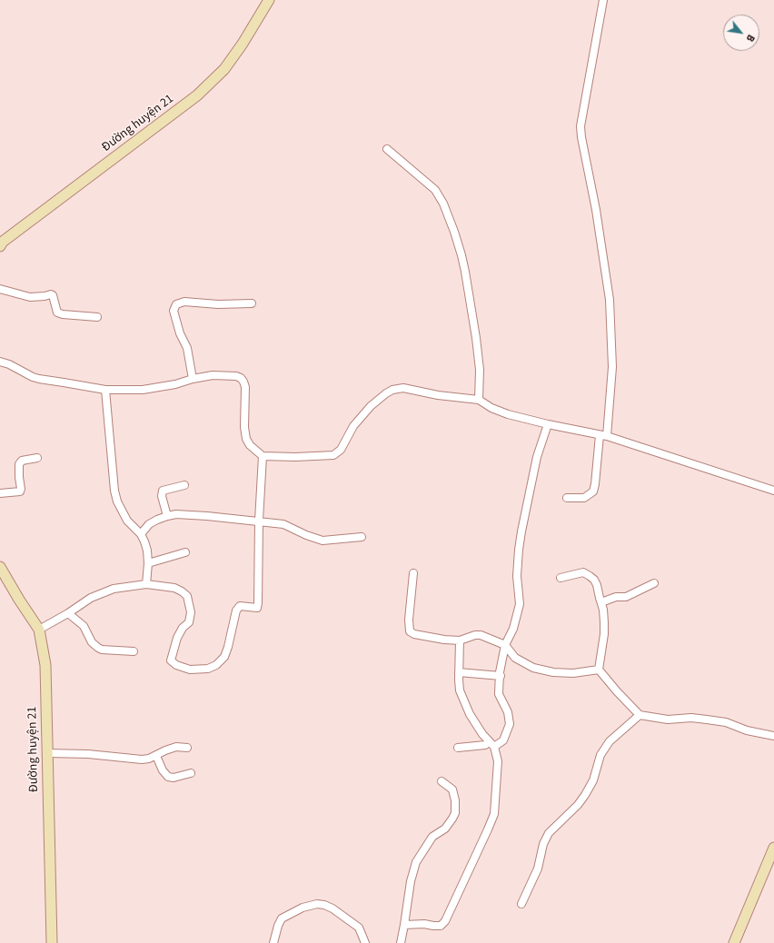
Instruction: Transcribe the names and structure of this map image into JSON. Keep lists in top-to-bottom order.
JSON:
{
  "streets": {
    "street": ["Đường huyện 21"]
  },
  "north": "bottom right"
}
